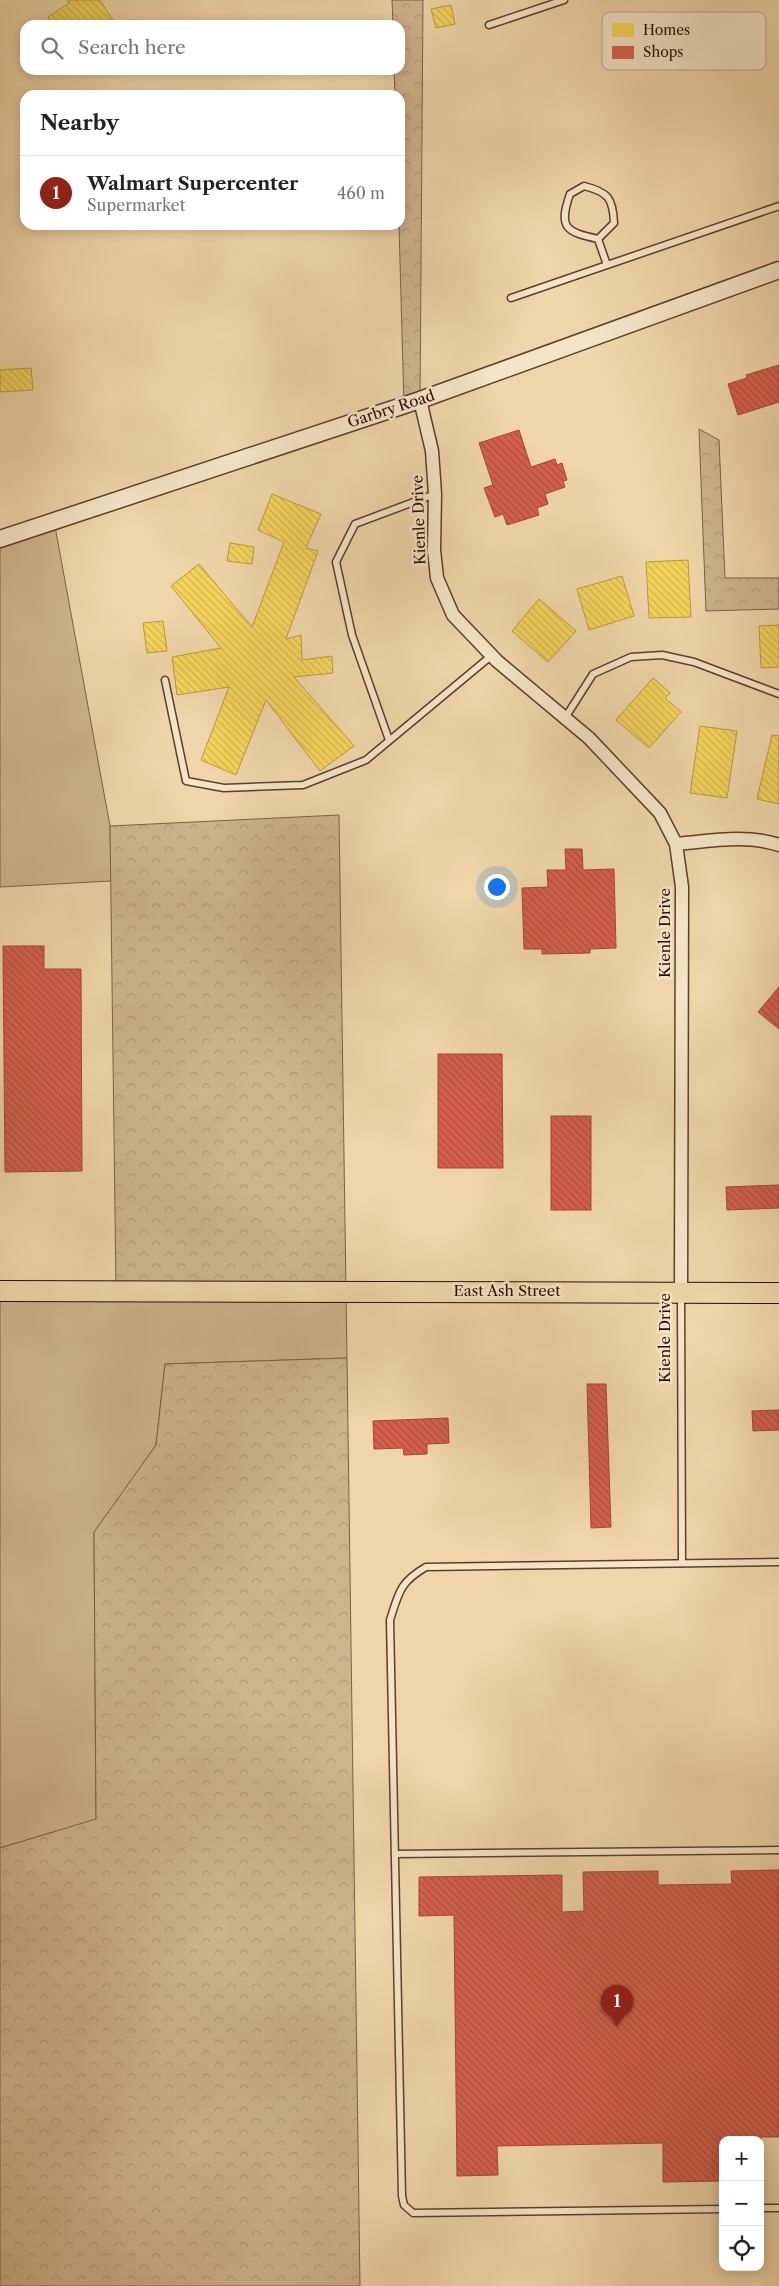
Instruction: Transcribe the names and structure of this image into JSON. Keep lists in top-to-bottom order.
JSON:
{
  "streets": {
    "main road": ["East Ash Street"],
    "street": ["Garbry Road", "Kienle Drive"]
  },
  "crossings": [
    ["Garbry Road", "Kienle Drive"],
    ["Kienle Drive", "East Ash Street"]
  ],
  "legend": ["Homes", "Shops"],
  "page": {
    "search": "Search here",
    "heading": "Nearby",
    "list": [
      {
        "mark": "1",
        "name": "Walmart Supercenter",
        "note": "Supermarket",
        "value": "460 m"
      }
    ],
    "pins": "1",
    "map_buttons": ["+", "−"]
  }
}
